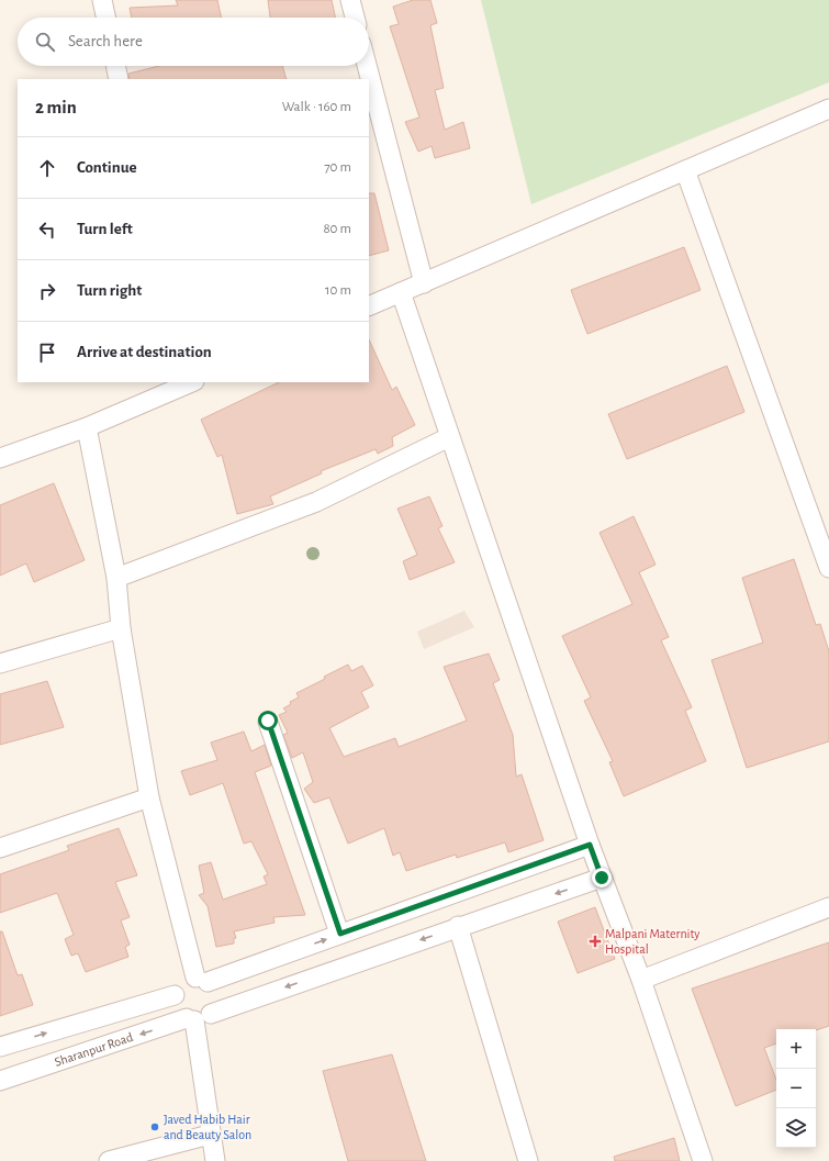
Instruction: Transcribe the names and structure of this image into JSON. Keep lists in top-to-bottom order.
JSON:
{
  "streets": {
    "street": ["Sharanpur Road"]
  },
  "places": {
    "health": ["Malpani Maternity Hospital"],
    "other": ["Javed Habib Hair and Beauty Salon"]
  },
  "page": {
    "search": "Search here",
    "heading": ["2 min", "Walk · 160 m"],
    "list": [
      ["Continue", "70 m"],
      ["Turn left", "80 m"],
      ["Turn right", "10 m"],
      "Arrive at destination"
    ],
    "map_buttons": ["+", "−"]
  }
}
